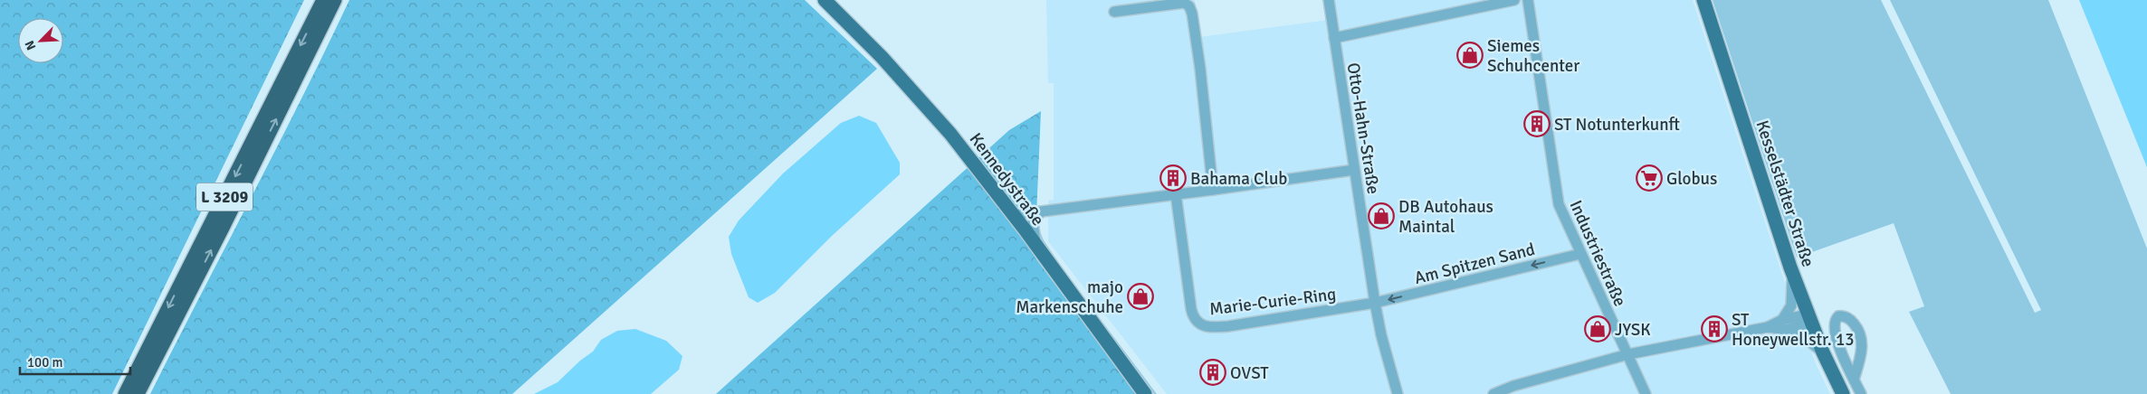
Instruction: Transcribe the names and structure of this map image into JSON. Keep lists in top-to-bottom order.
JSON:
{
  "streets": {
    "highway": ["L 3209"],
    "main road": ["Kennedystraße", "Kesselstädter Straße"],
    "street": [
      "Otto-Hahn-Straße",
      "Industriestraße",
      "Am Spitzen Sand",
      "Marie-Curie-Ring"
    ]
  },
  "crossings": [
    ["Otto-Hahn-Straße", "Am Spitzen Sand"],
    ["Otto-Hahn-Straße", "Marie-Curie-Ring"],
    ["Industriestraße", "Am Spitzen Sand"],
    ["Am Spitzen Sand", "Marie-Curie-Ring"]
  ],
  "one_way": ["Am Spitzen Sand"],
  "places": {
    "shop": [
      "Siemes Schuhcenter",
      "DB Autohaus Maintal",
      "majo Markenschuhe",
      "JYSK"
    ],
    "building": [
      "ST Notunterkunft",
      "Bahama Club",
      "ST Honeywellstr. 13",
      "OVST"
    ],
    "supermarket": ["Globus"]
  },
  "scale_bar": "100 m",
  "north": "bottom left"
}
